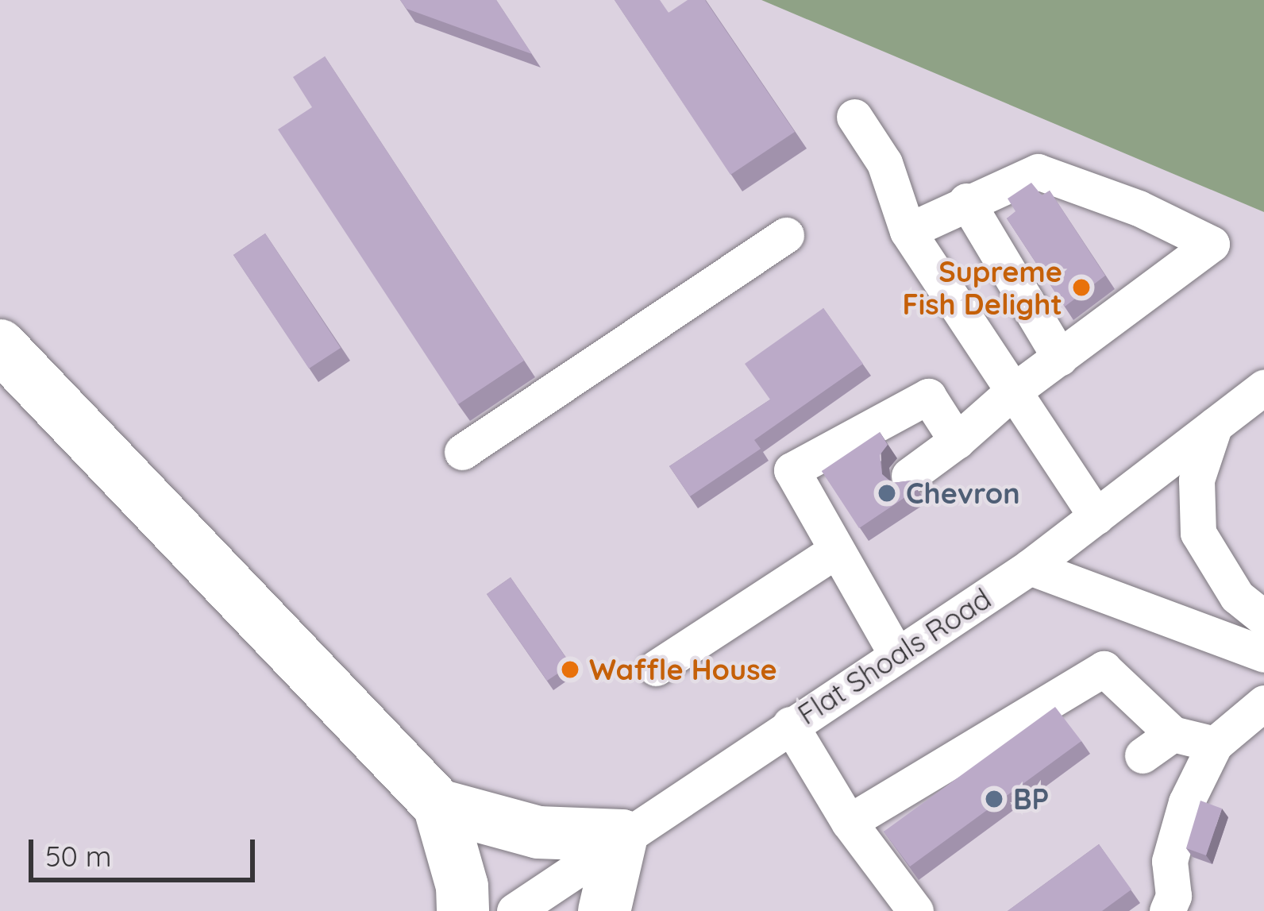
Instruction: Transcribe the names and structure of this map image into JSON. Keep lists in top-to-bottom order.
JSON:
{
  "streets": {
    "street": ["Flat Shoals Road"]
  },
  "places": [
    "Supreme Fish Delight",
    "Chevron",
    "Waffle House",
    "BP"
  ],
  "scale_bar": "50 m"
}
